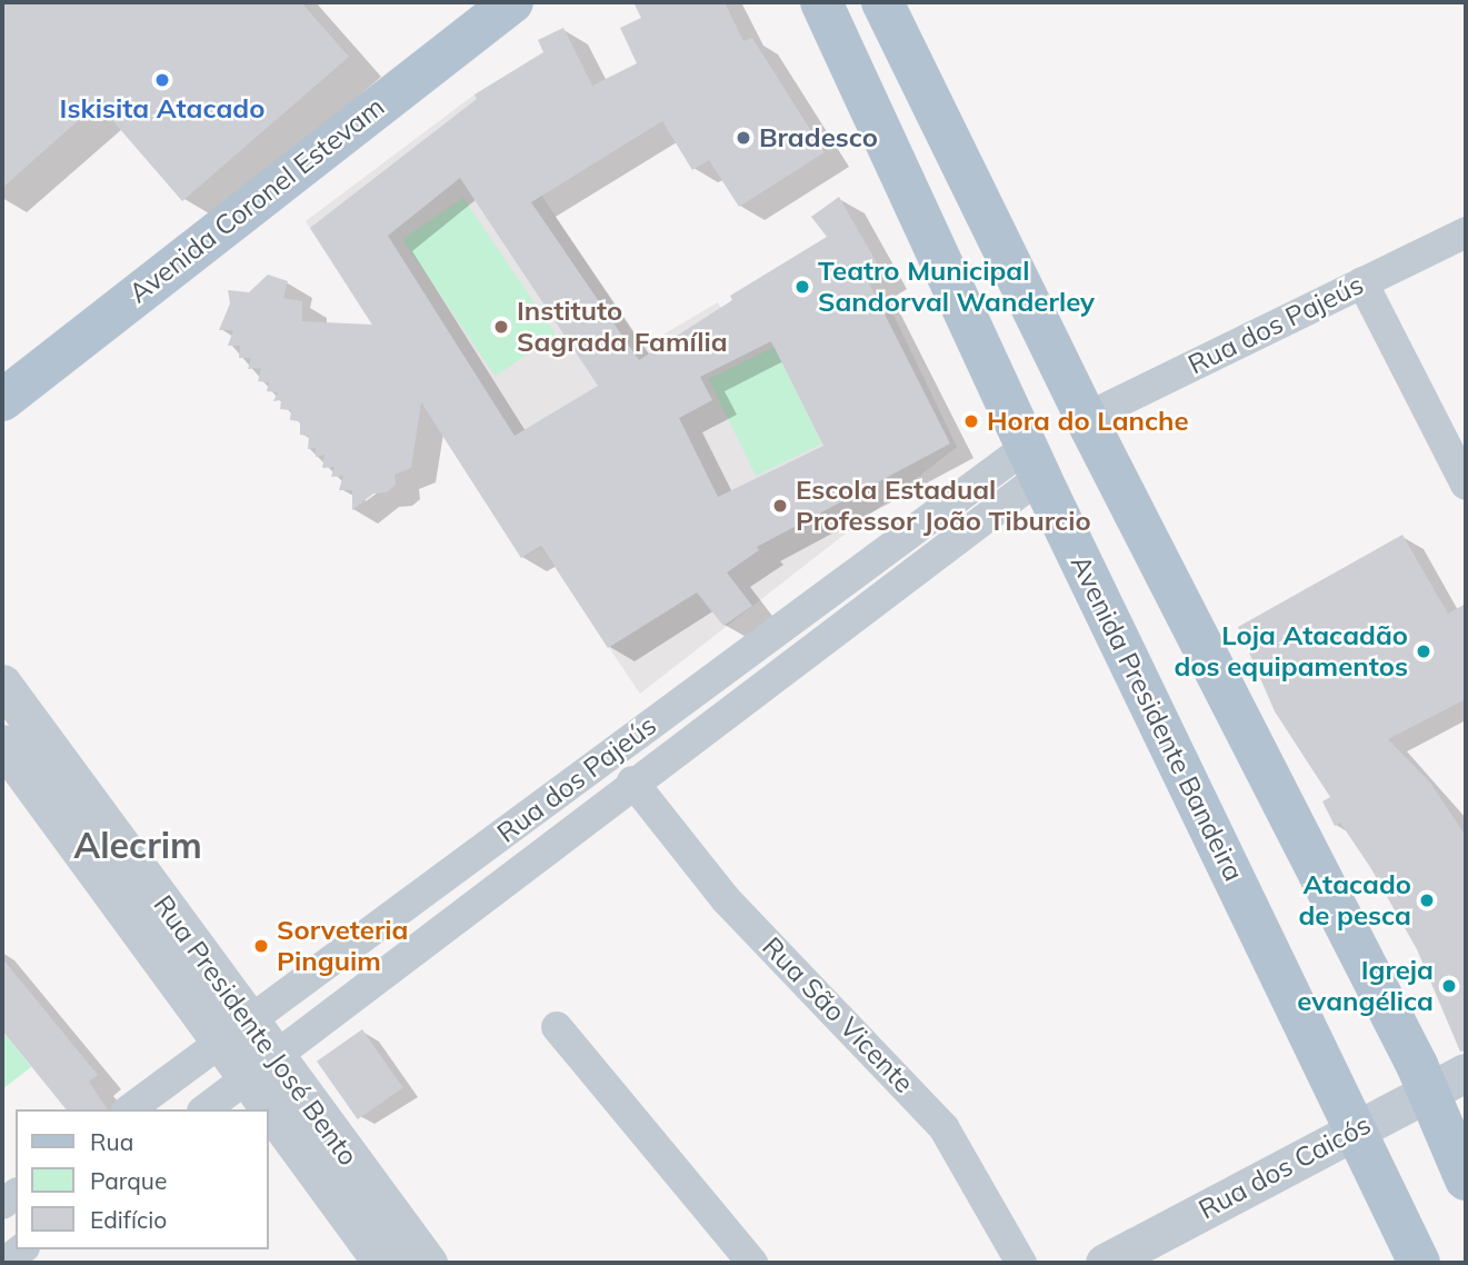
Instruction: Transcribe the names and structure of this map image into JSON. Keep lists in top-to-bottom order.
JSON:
{
  "streets": {
    "main road": ["Avenida Coronel Estevam", "Avenida Presidente Bandeira"],
    "street": [
      "Rua dos Pajeús",
      "Rua São Vicente",
      "Rua Presidente José Bento",
      "Rua dos Caicós"
    ]
  },
  "crossings": [
    ["Rua dos Pajeús", "Avenida Presidente Bandeira"],
    ["Rua dos Pajeús", "Rua São Vicente"],
    ["Rua dos Pajeús", "Rua Presidente José Bento"],
    ["Avenida Presidente Bandeira", "Rua dos Caicós"]
  ],
  "districts": ["Alecrim"],
  "places": [
    "Iskisita Atacado",
    "Bradesco",
    "Teatro Municipal Sandorval Wanderley",
    "Instituto Sagrada Família",
    "Hora do Lanche",
    "Escola Estadual Professor João Tiburcio",
    "Loja Atacadão dos equipamentos",
    "Atacado de pesca",
    "Sorveteria Pinguim",
    "Igreja evangélica"
  ],
  "legend": ["Rua", "Parque", "Edifício"]
}
